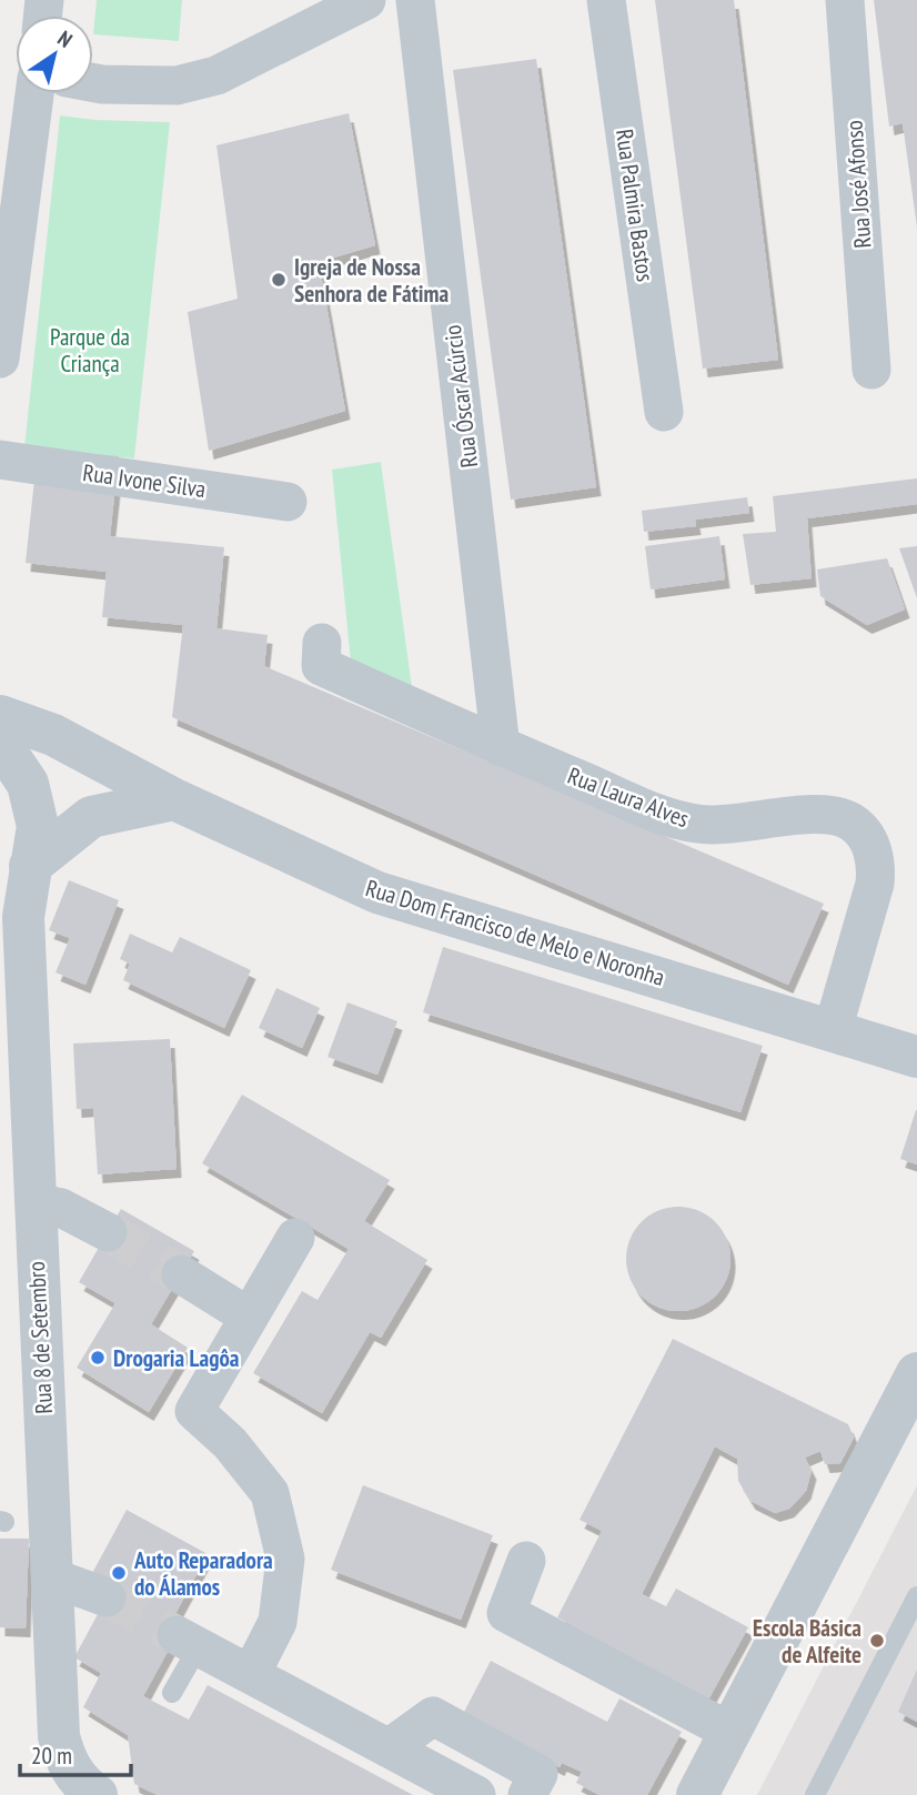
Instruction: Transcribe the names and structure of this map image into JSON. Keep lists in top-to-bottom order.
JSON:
{
  "streets": {
    "street": [
      "Rua José Afonso",
      "Rua Palmira Bastos",
      "Rua Óscar Acúrcio",
      "Rua Ivone Silva",
      "Rua Laura Alves",
      "Rua Dom Francisco de Melo e Noronha",
      "Rua 8 de Setembro"
    ]
  },
  "crossings": [
    ["Rua Óscar Acúrcio", "Rua Laura Alves"],
    ["Rua Laura Alves", "Rua Dom Francisco de Melo e Noronha"]
  ],
  "parks": ["Parque da Criança"],
  "places": [
    "Igreja de Nossa Senhora de Fátima",
    "Drogaria Lagôa",
    "Auto Reparadora do Álamos",
    "Escola Básica de Alfeite"
  ],
  "scale_bar": "20 m",
  "north": "top right"
}
